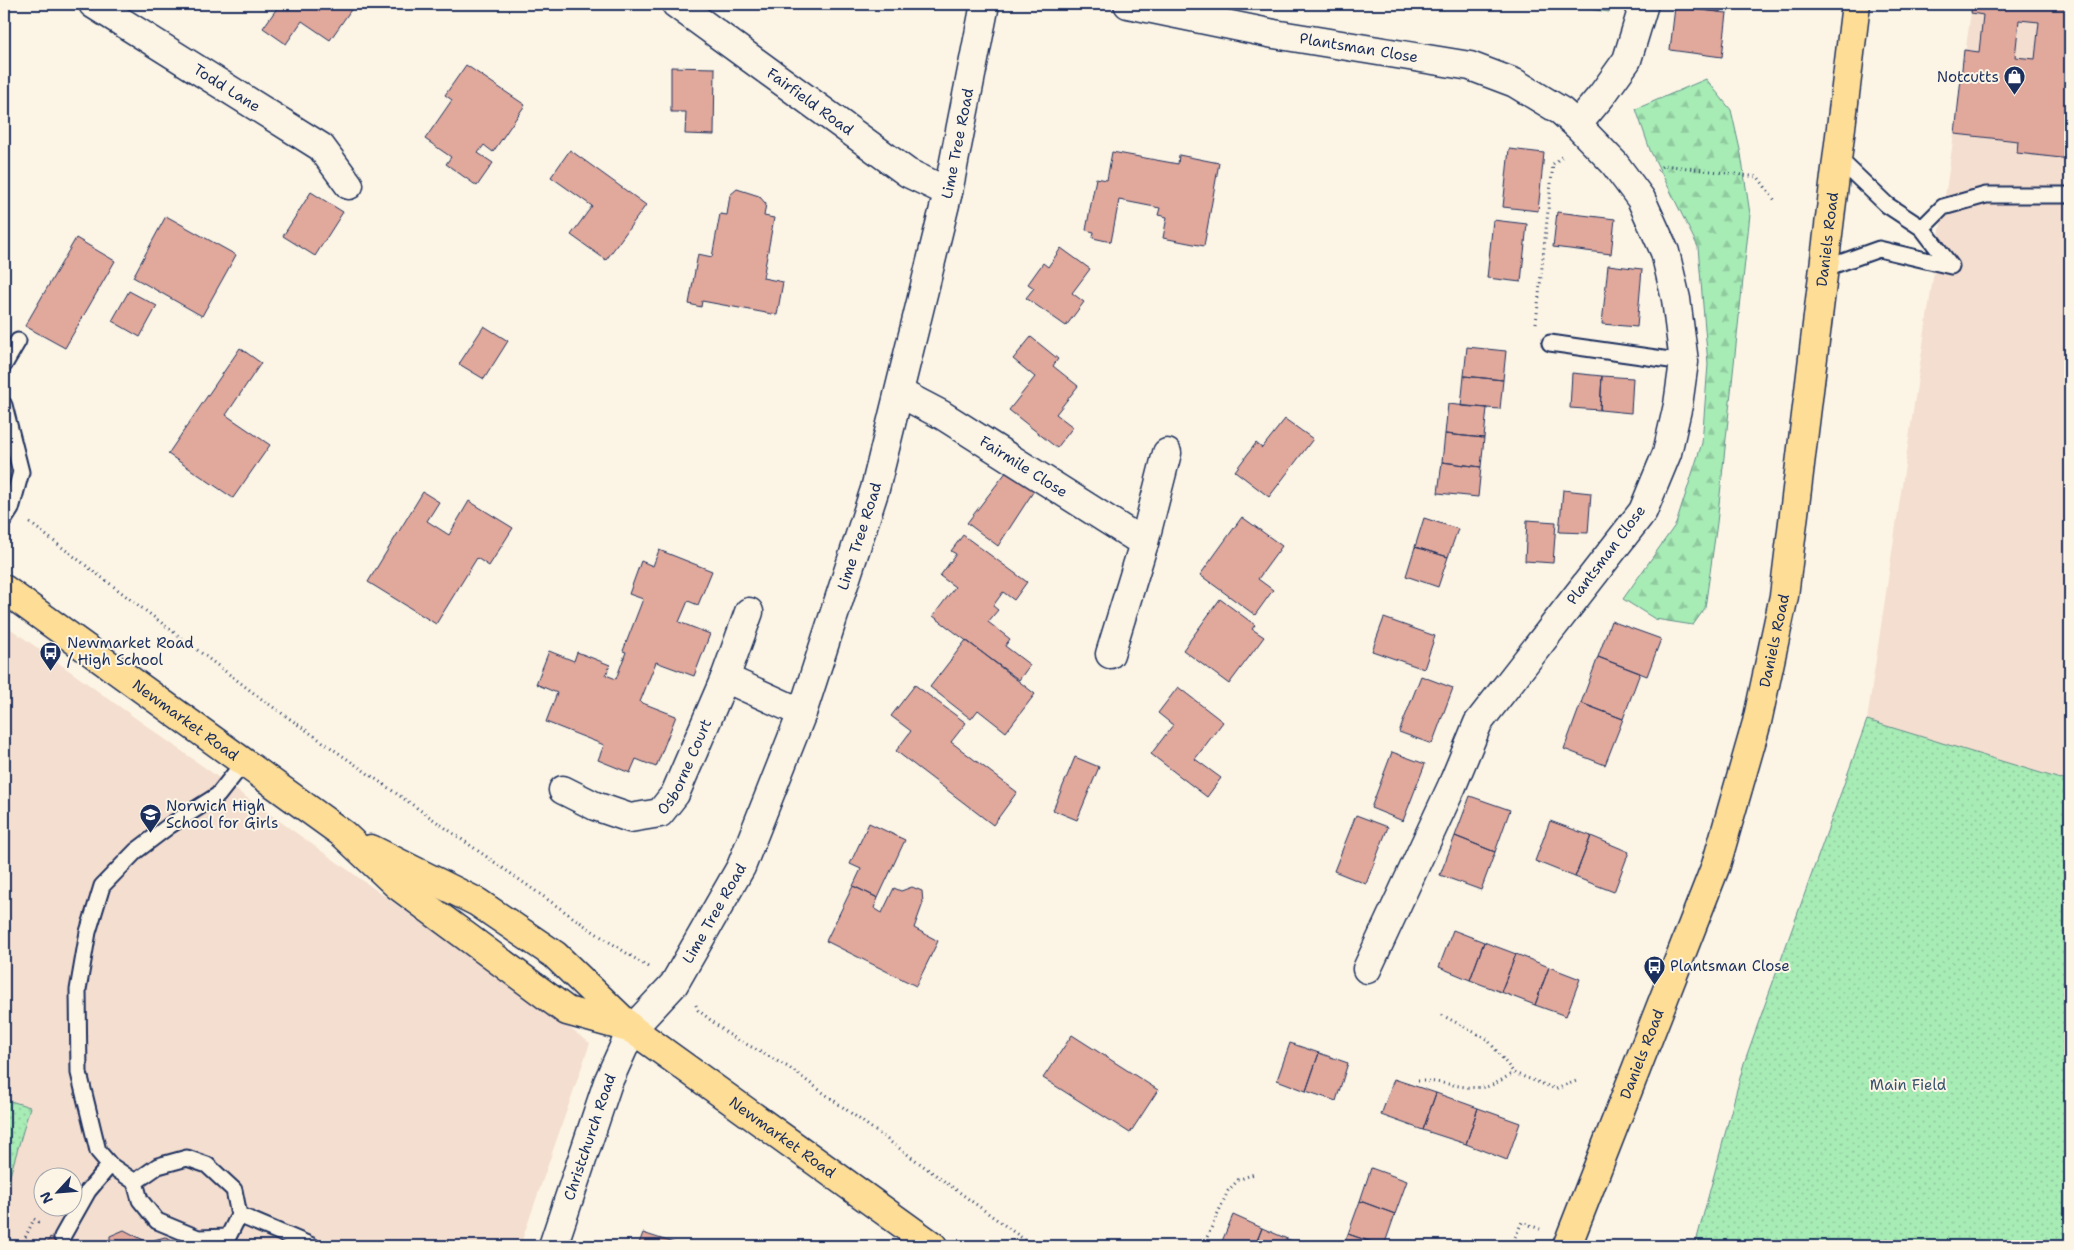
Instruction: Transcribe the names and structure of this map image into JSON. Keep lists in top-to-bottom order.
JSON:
{
  "streets": {
    "main road": ["Daniels Road", "Newmarket Road"],
    "street": [
      "Plantsman Close",
      "Todd Lane",
      "Fairfield Road",
      "Lime Tree Road",
      "Fairmile Close",
      "Osborne Court",
      "Christchurch Road"
    ]
  },
  "crossings": [
    ["Fairfield Road", "Lime Tree Road"],
    ["Lime Tree Road", "Fairmile Close"],
    ["Lime Tree Road", "Newmarket Road"],
    ["Lime Tree Road", "Christchurch Road"],
    ["Newmarket Road", "Christchurch Road"]
  ],
  "parks": ["Main Field"],
  "places": {
    "shop": ["Notcutts"],
    "bus stop": ["Newmarket Road / High School", "Plantsman Close"],
    "school or university": ["Norwich High School for Girls"]
  },
  "north": "bottom left"
}
